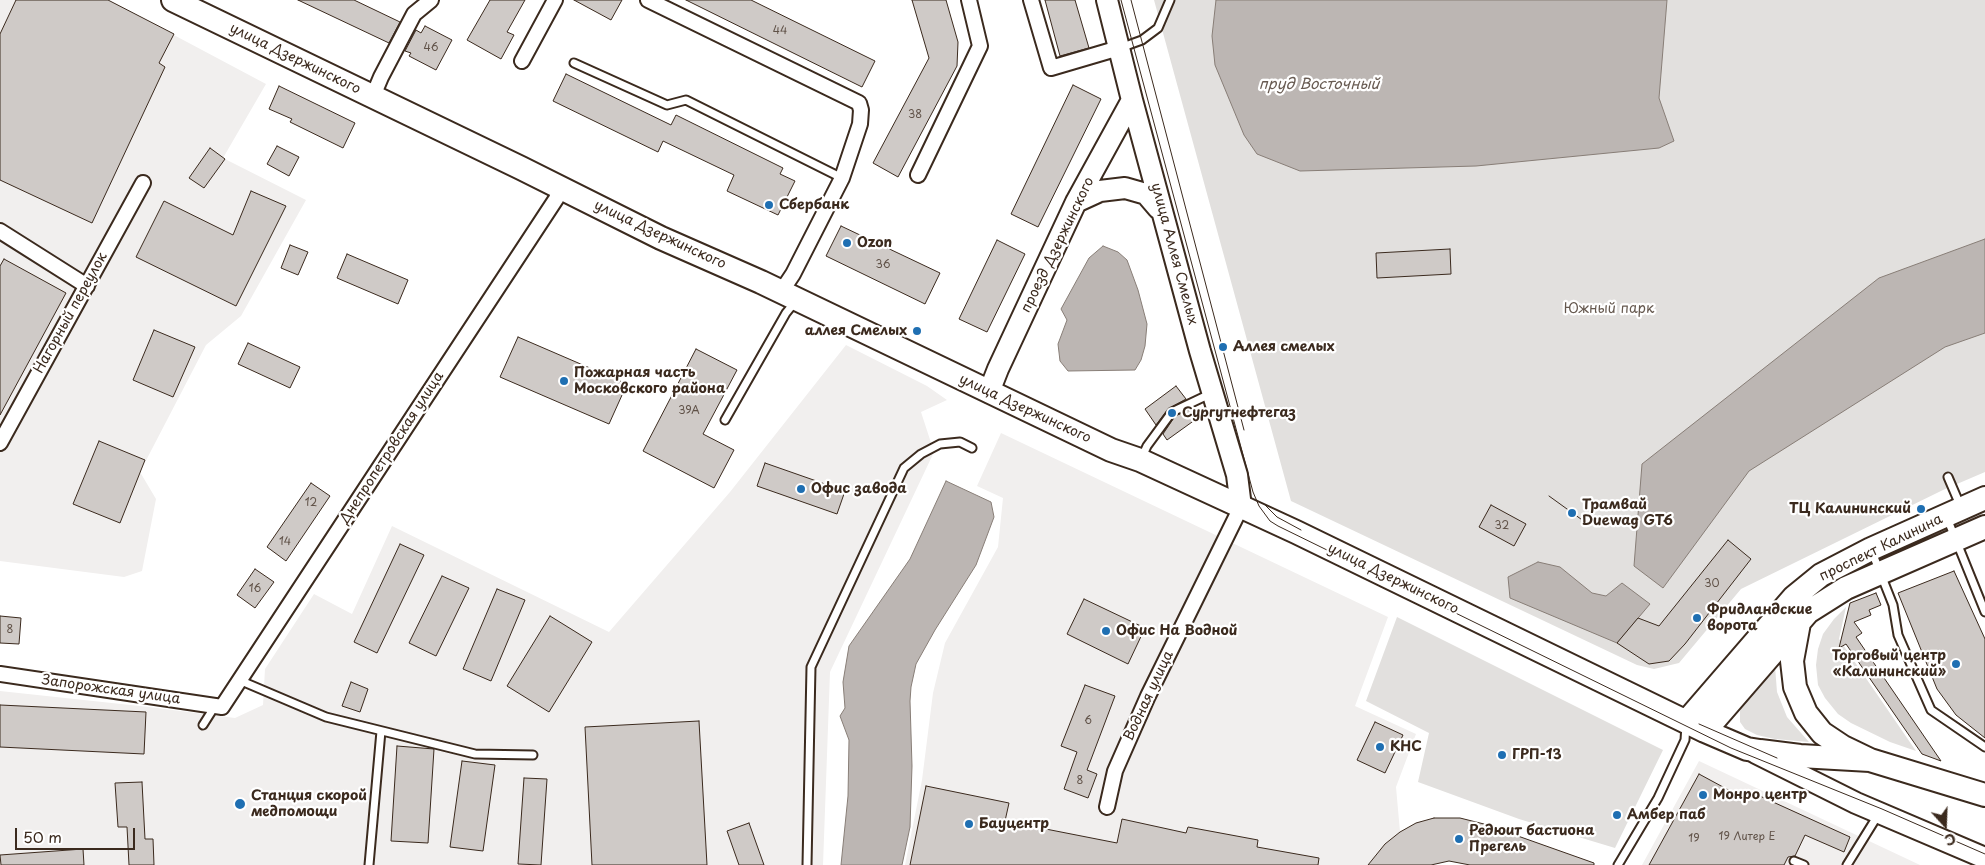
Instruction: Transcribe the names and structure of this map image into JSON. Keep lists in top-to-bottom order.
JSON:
{
  "streets": {
    "main road": [
      "улица Дзержинского",
      "проезд Дзержинского",
      "улица Аллея Смелых",
      "проспект Калинина"
    ],
    "street": [
      "Нагорный переулок",
      "Днепропетровская улица",
      "Запорожская улица",
      "Водная улица"
    ]
  },
  "crossings": [
    ["улица Дзержинского", "проезд Дзержинского"],
    ["улица Дзержинского", "улица Аллея Смелых"],
    ["улица Дзержинского", "Днепропетровская улица"],
    ["улица Дзержинского", "проспект Калинина"],
    ["улица Дзержинского", "Водная улица"],
    ["проезд Дзержинского", "улица Аллея Смелых"],
    ["улица Аллея Смелых", "Водная улица"],
    ["Днепропетровская улица", "Запорожская улица"]
  ],
  "water": ["пруд Восточный"],
  "parks": ["Южный парк"],
  "places": [
    "Сбербанк",
    "Ozon",
    "аллея Смелых",
    "Аллея смелых",
    "Пожарная часть Московского района",
    "Сургутнефтегаз",
    "Офис завода",
    "ТЦ Калининский",
    "Трамвай Duewag GT6",
    "Фридландские ворота",
    "Офис На Водной",
    "Торговый центр «Калининский»",
    "КНС",
    "ГРП-13",
    "Монро центр",
    "Станция скорой медпомощи",
    "Амбер паб",
    "Бауцентр",
    "Редюит бастиона Прегель"
  ],
  "house_numbers": [
    "44",
    "46",
    "38",
    "36",
    "39А",
    "12",
    "32",
    "14",
    "30",
    "16",
    "8",
    "6",
    "8",
    "19 Литер Е",
    "19"
  ],
  "scale_bar": "50 m",
  "north": "bottom"
}
